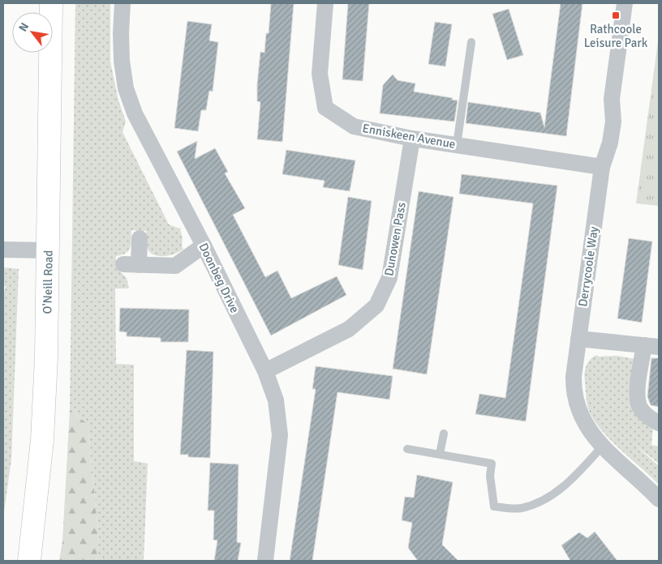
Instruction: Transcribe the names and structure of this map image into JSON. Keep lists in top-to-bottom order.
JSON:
{
  "streets": {
    "main road": ["O'Neill Road"],
    "street": [
      "Enniskeen Avenue",
      "Dunowen Pass",
      "Derrycoole Way",
      "Doonbeg Drive"
    ]
  },
  "crossings": [
    ["Enniskeen Avenue", "Dunowen Pass"],
    ["Enniskeen Avenue", "Derrycoole Way"],
    ["Dunowen Pass", "Doonbeg Drive"]
  ],
  "places": {
    "transit": ["Rathcoole Leisure Park"]
  },
  "north": "top left"
}
